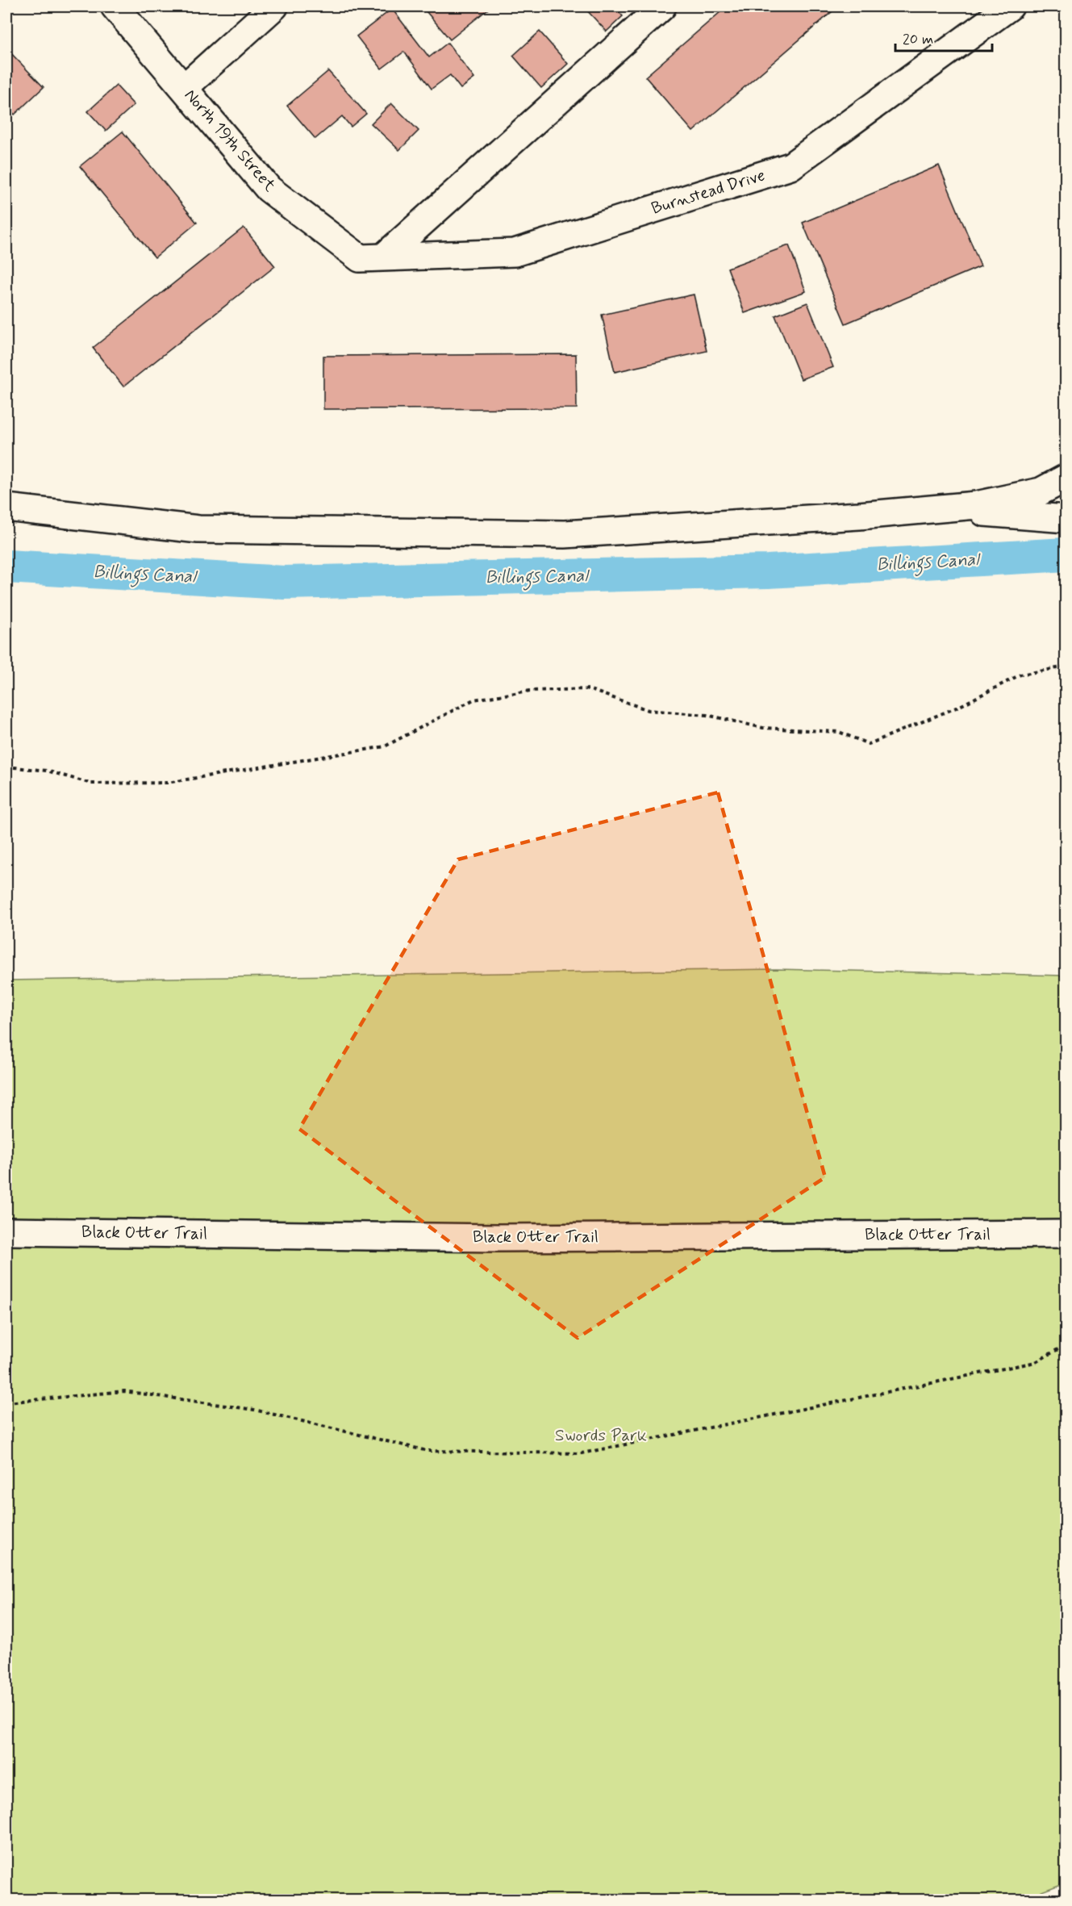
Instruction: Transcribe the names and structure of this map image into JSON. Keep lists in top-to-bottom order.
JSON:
{
  "streets": {
    "street": ["North 19th Street", "Burnstead Drive", "Black Otter Trail"]
  },
  "crossings": [
    ["North 19th Street", "Burnstead Drive"]
  ],
  "water": ["Billings Canal"],
  "parks": ["Swords Park"],
  "scale_bar": "20 m"
}
